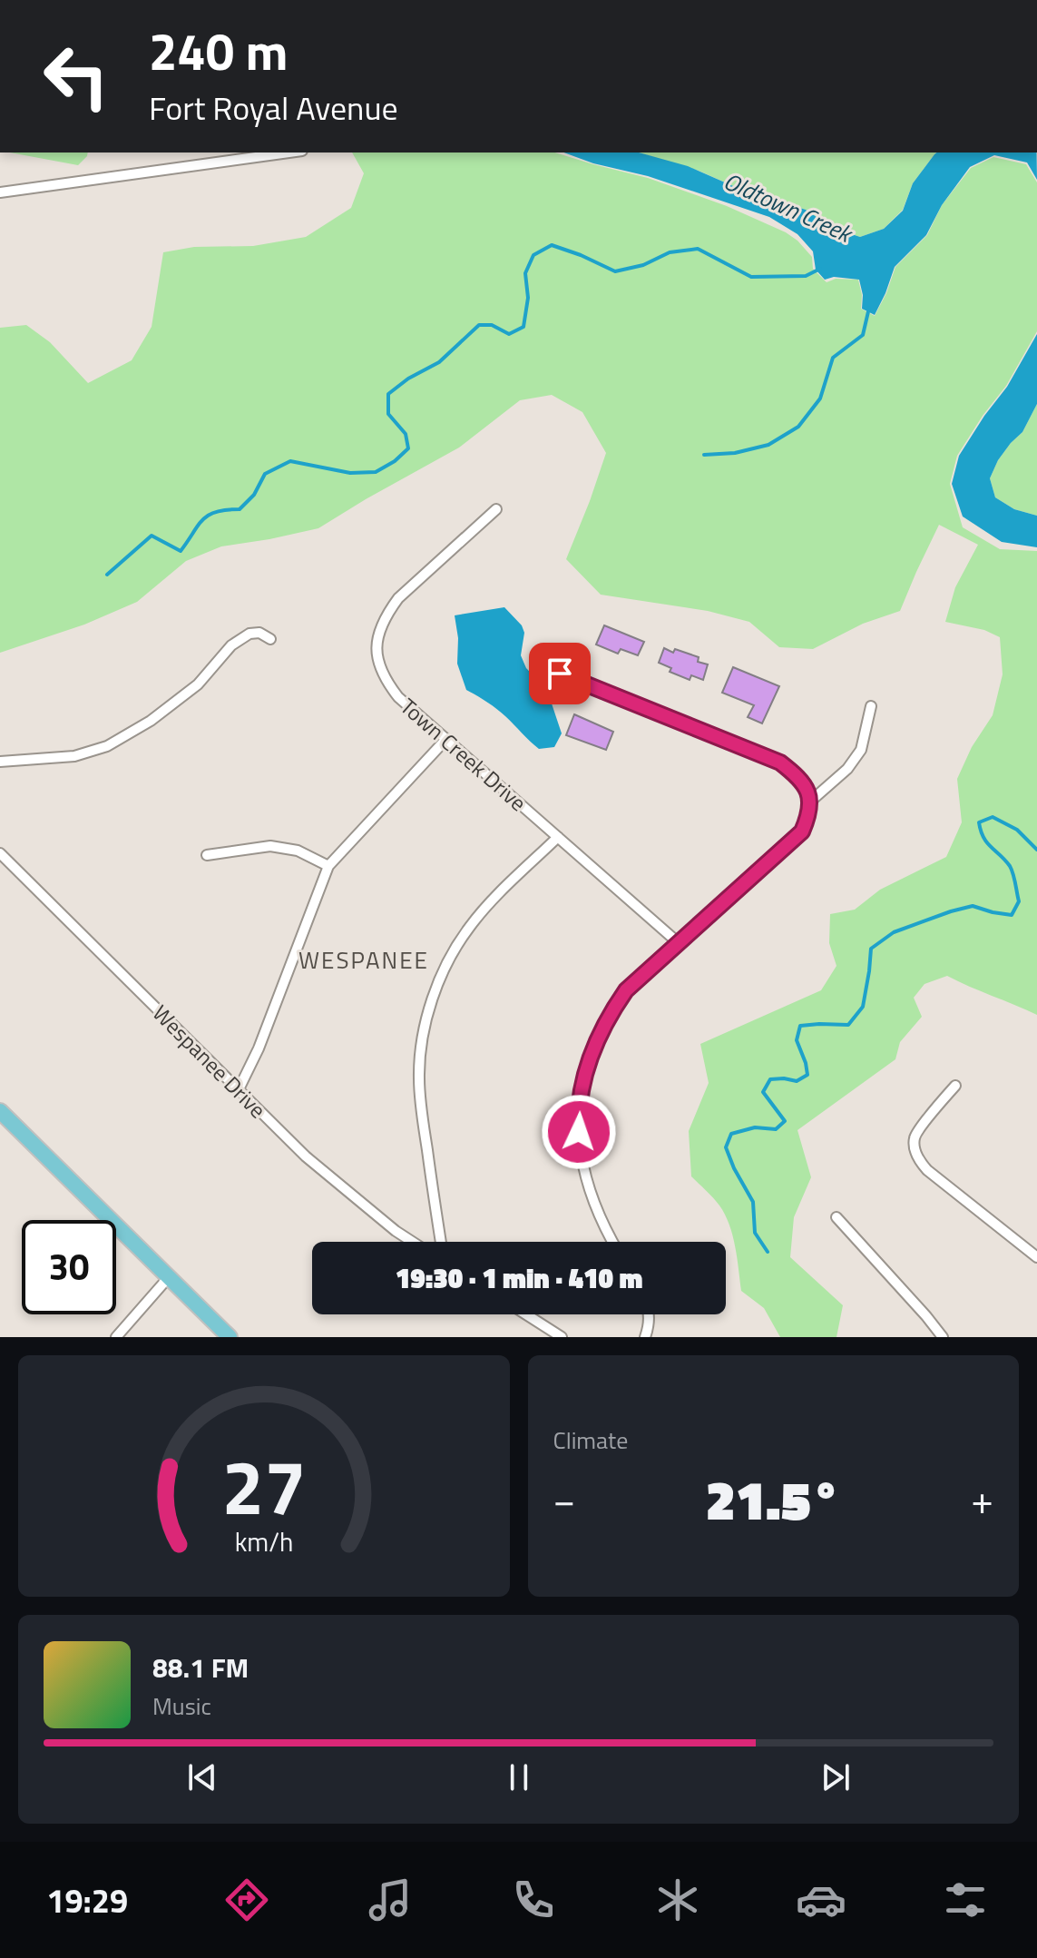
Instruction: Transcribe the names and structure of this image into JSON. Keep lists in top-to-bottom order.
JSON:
{
  "streets": {
    "street": ["Town Creek Drive", "Wespanee Drive"]
  },
  "districts": ["WESPANEE"],
  "water": ["Oldtown Creek"],
  "page": {
    "turn": ["240 m", "Fort Royal Avenue"],
    "limit": "30",
    "trip": "19:30 · 1 min · 410 m",
    "tile": "Climate",
    "heat": ["−", "21.5°", "+"],
    "song": ["88.1 FM", "Music"],
    "tabs": "19:29",
    "gauge": ["27", "km/h"]
  }
}
